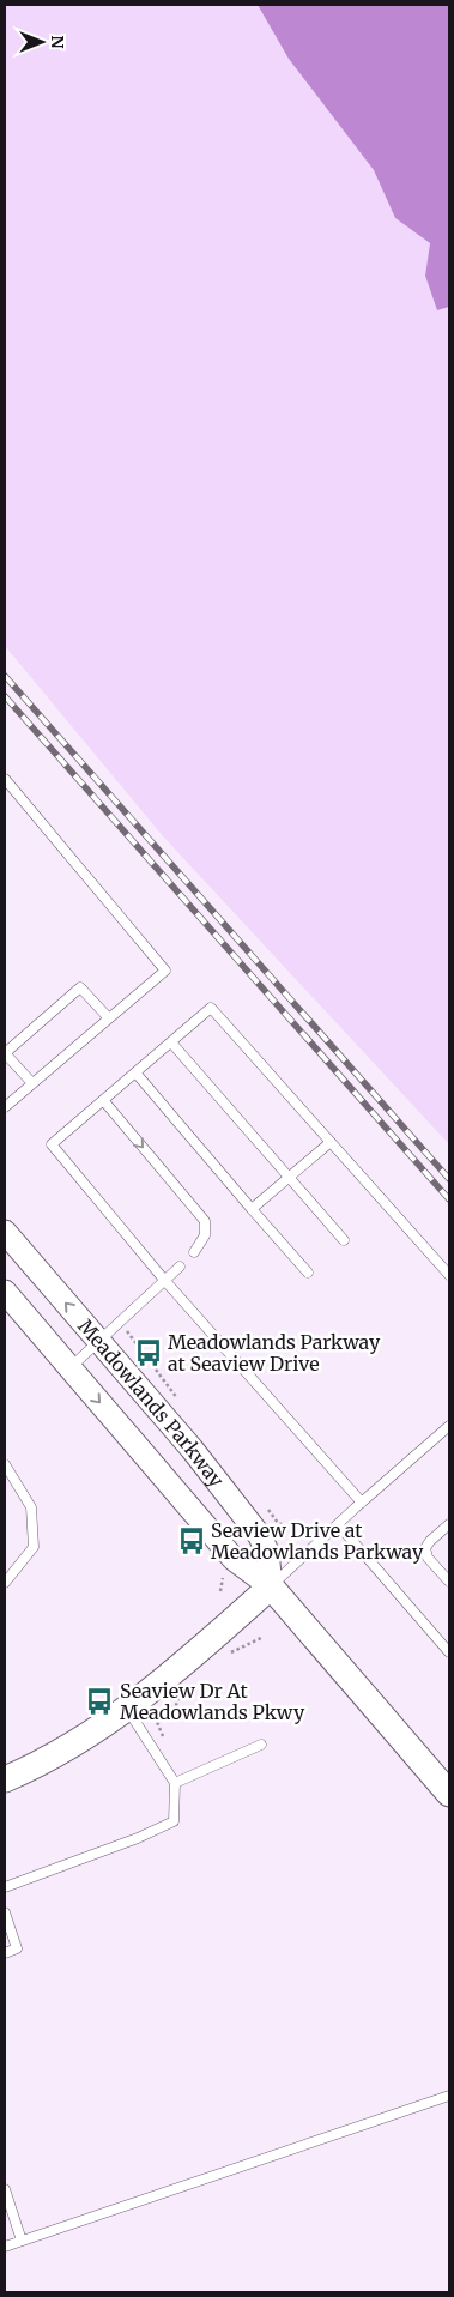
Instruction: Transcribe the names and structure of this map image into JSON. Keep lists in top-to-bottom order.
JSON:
{
  "streets": {
    "main road": ["Meadowlands Parkway"]
  },
  "places": {
    "bus stop": ["Meadowlands Parkway at Seaview Drive", "Seaview Drive at Meadowlands Parkway", "Seaview Dr At Meadowlands Pkwy"]
  },
  "north": "right"
}
